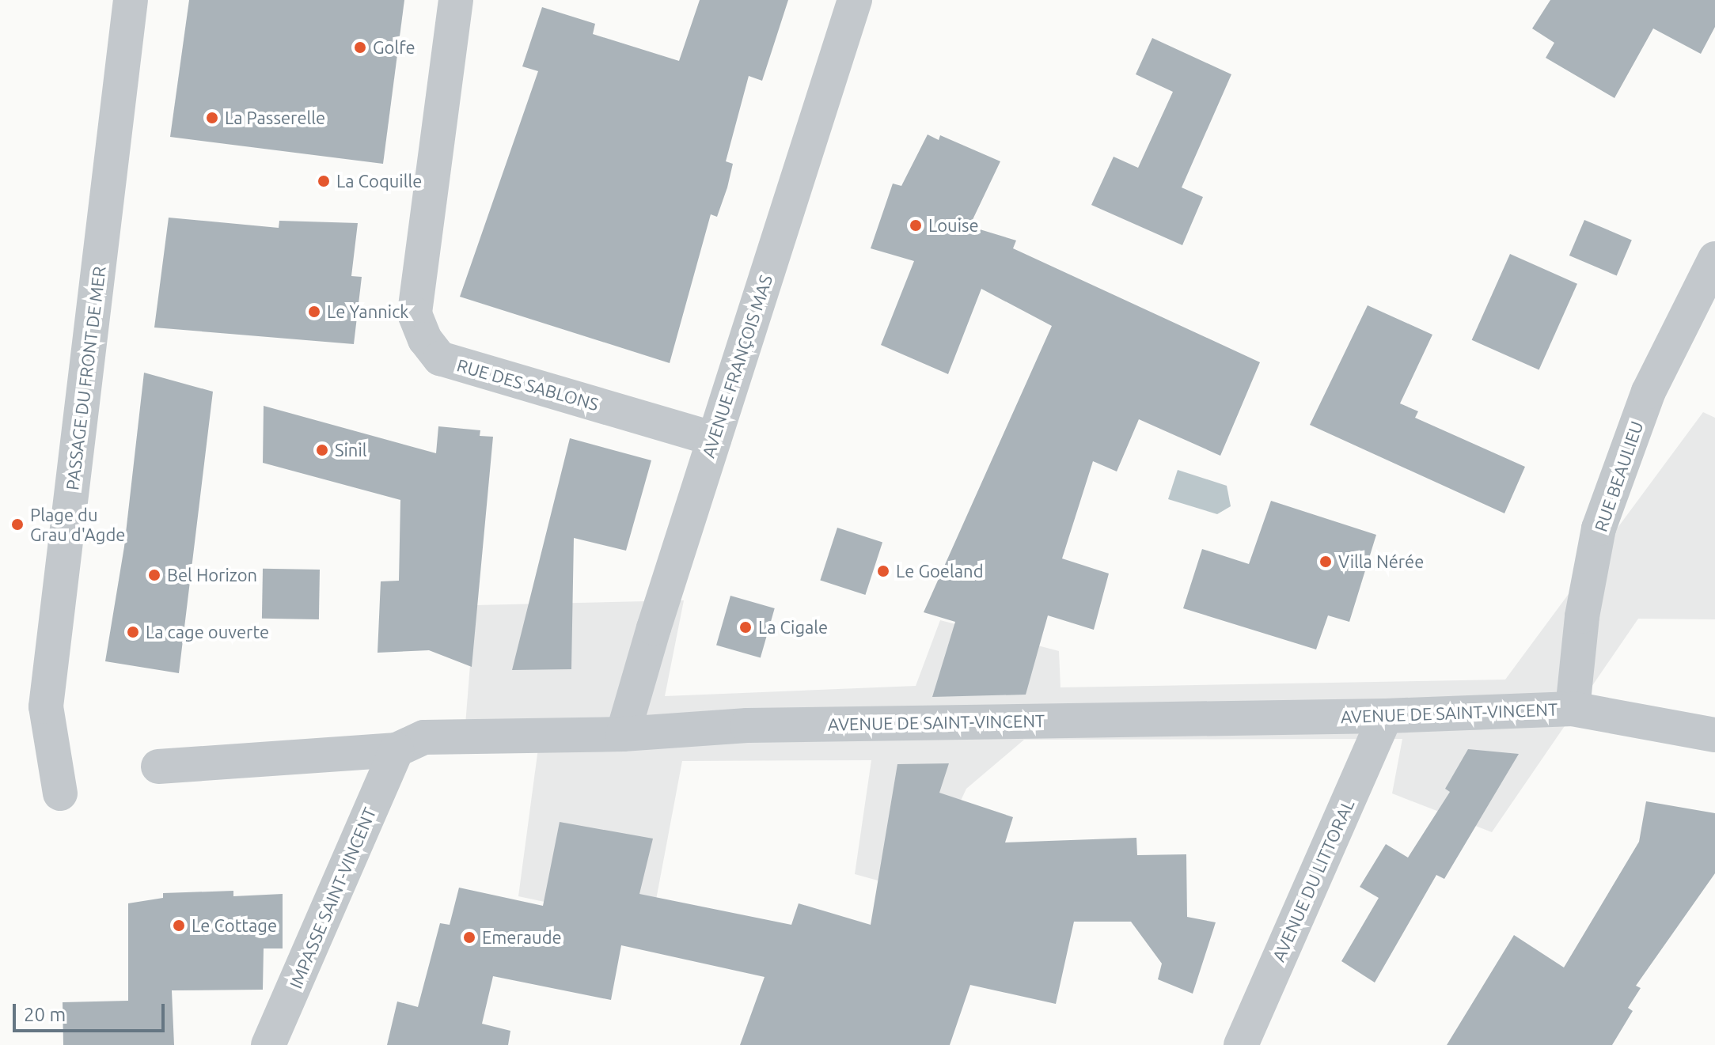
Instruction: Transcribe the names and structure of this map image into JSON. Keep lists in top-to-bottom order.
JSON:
{
  "streets": {
    "street": [
      "AVENUE FRANÇOIS MAS",
      "PASSAGE DU FRONT DE MER",
      "RUE DES SABLONS",
      "RUE BEAULIEU",
      "AVENUE DE SAINT-VINCENT",
      "AVENUE DU LITTORAL",
      "IMPASSE SAINT-VINCENT"
    ]
  },
  "crossings": [
    ["AVENUE FRANÇOIS MAS", "RUE DES SABLONS"],
    ["AVENUE FRANÇOIS MAS", "AVENUE DE SAINT-VINCENT"],
    ["RUE BEAULIEU", "AVENUE DE SAINT-VINCENT"],
    ["AVENUE DE SAINT-VINCENT", "AVENUE DU LITTORAL"],
    ["AVENUE DE SAINT-VINCENT", "IMPASSE SAINT-VINCENT"]
  ],
  "places": [
    "Golfe",
    "La Passerelle",
    "La Coquille",
    "Louise",
    "Le Yannick",
    "Sinil",
    "Plage du Grau d'Agde",
    "Villa Nérée",
    "Le Goeland",
    "Bel Horizon",
    "La Cigale",
    "La cage ouverte",
    "Le Cottage",
    "Emeraude"
  ],
  "scale_bar": "20 m"
}
